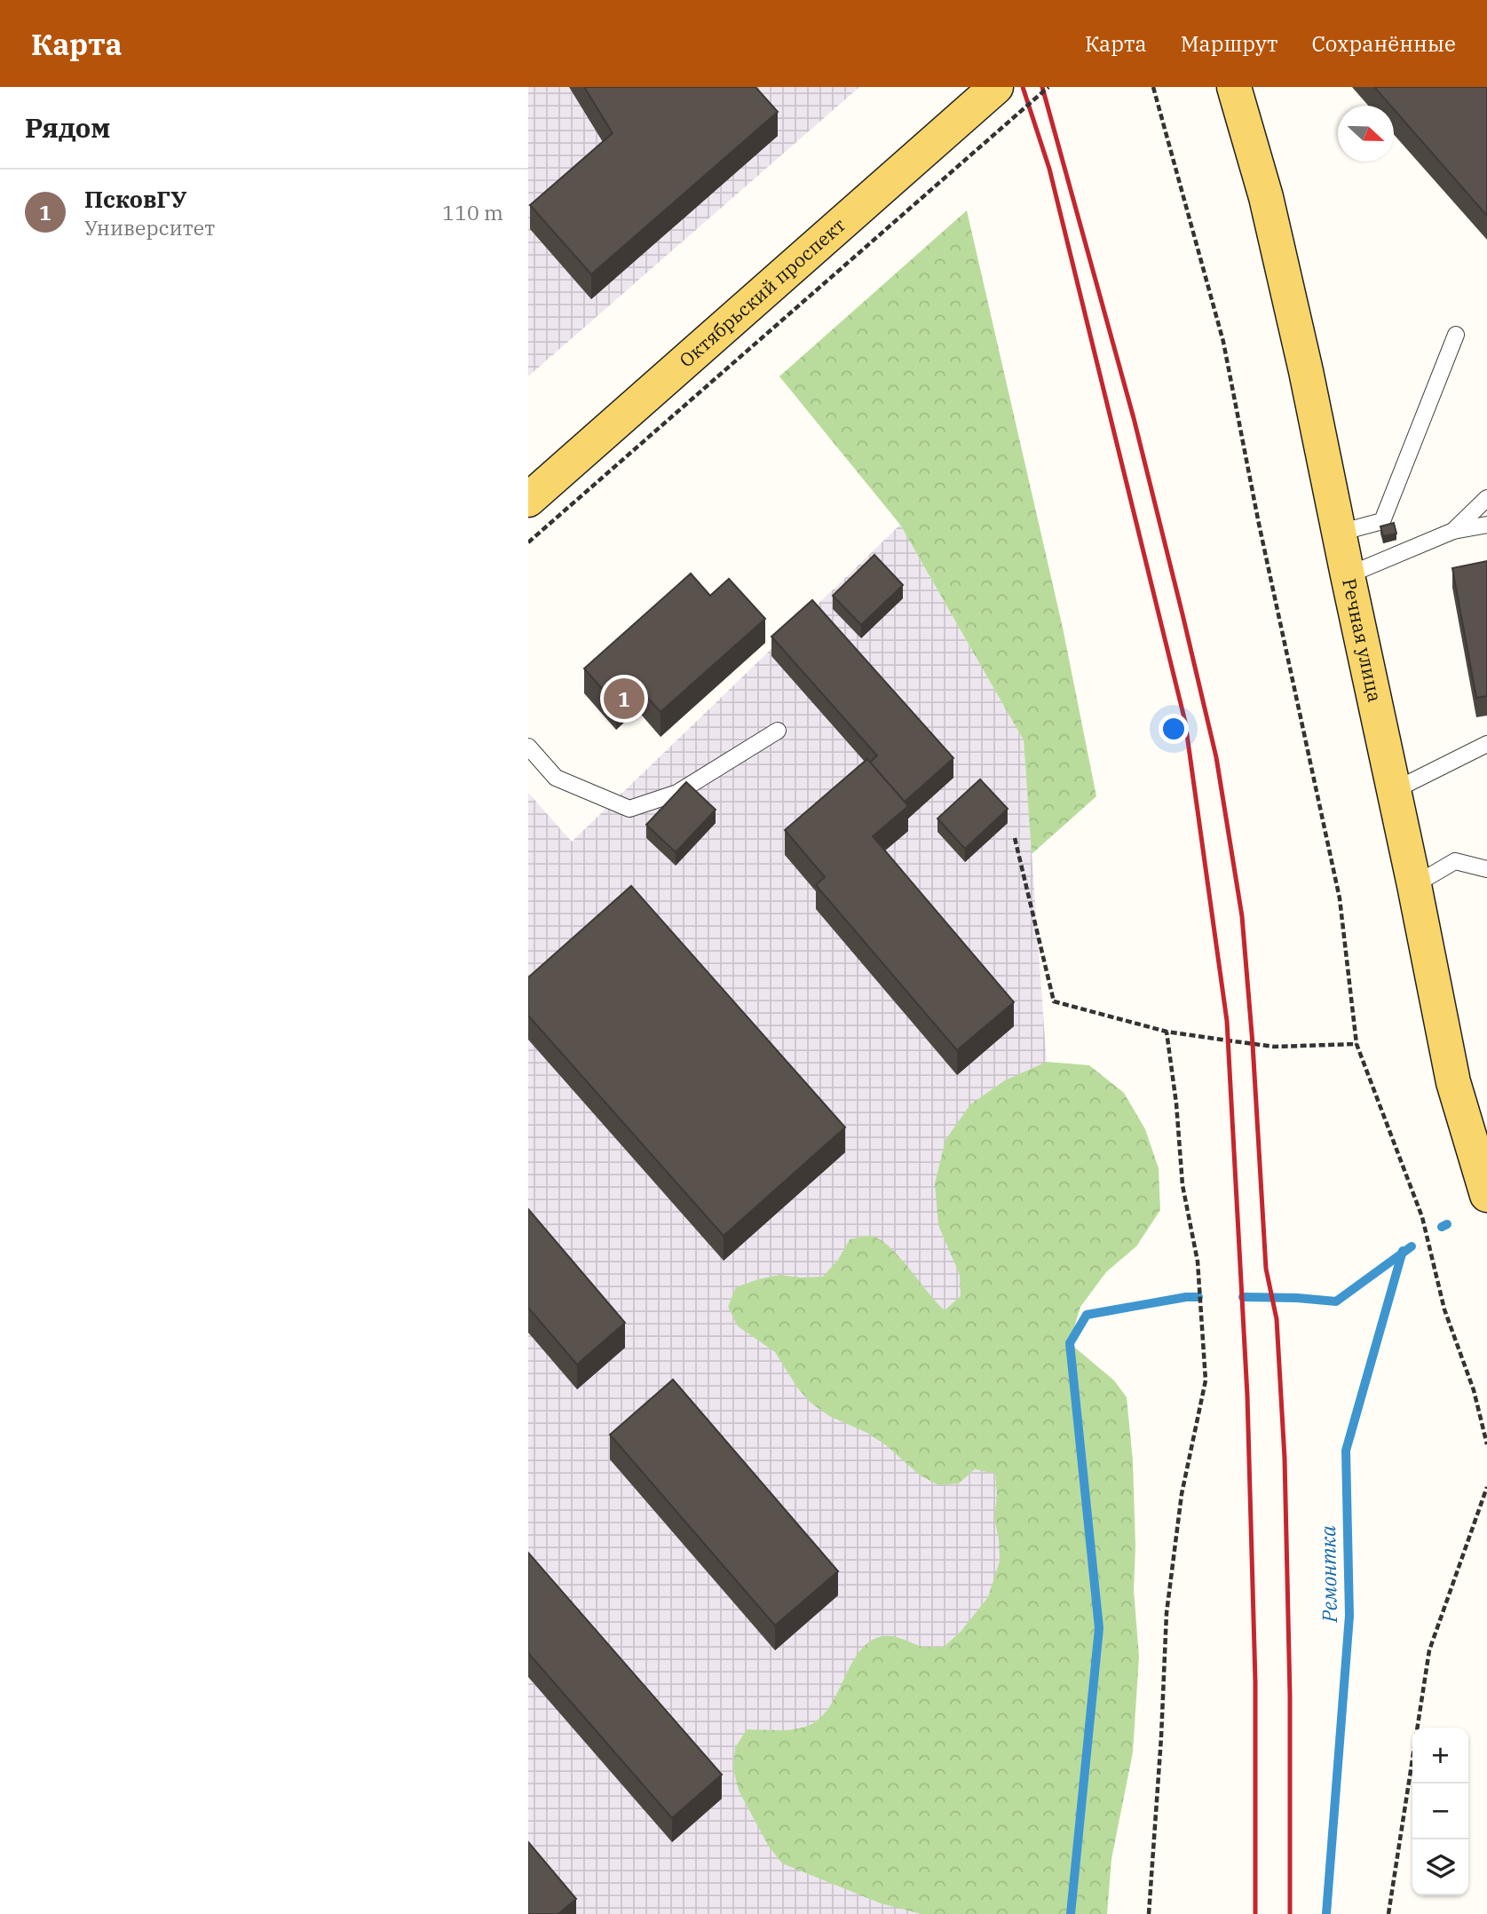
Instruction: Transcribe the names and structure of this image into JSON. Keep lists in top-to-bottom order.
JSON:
{
  "streets": {
    "main road": ["Октябрьский проспект", "Речная улица"]
  },
  "water": ["Ремонтка"],
  "north": "right",
  "page": {
    "header": "Карта",
    "nav": ["Карта", "Маршрут", "Сохранённые"],
    "heading": "Рядом",
    "list": [
      {
        "mark": "1",
        "name": "ПсковГУ",
        "note": "Университет",
        "value": "110 m"
      }
    ],
    "pins": "1",
    "map_buttons": ["+", "−"]
  }
}
